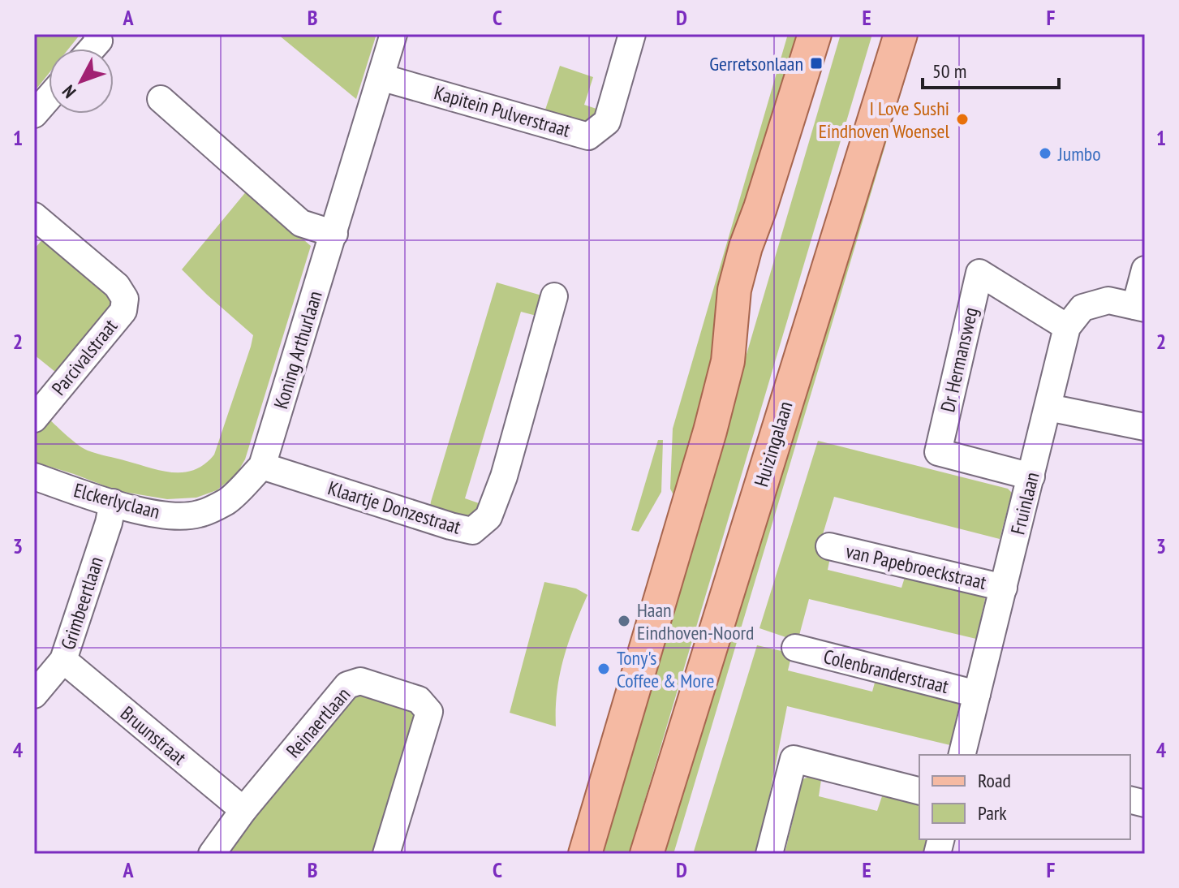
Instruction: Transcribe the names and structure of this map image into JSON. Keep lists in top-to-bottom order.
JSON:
{
  "streets": {
    "main road": ["Huizingalaan"],
    "street": [
      "Kapitein Pulverstraat",
      "Koning Arthurlaan",
      "Parcivalstraat",
      "Dr Hermansweg",
      "Elckerlyclaan",
      "Fruinlaan",
      "Klaartje Donzestraat",
      "van Papebroeckstraat",
      "Grimbeertlaan",
      "Colenbranderstraat",
      "Reinaertlaan",
      "Bruunstraat"
    ]
  },
  "crossings": [
    ["Kapitein Pulverstraat", "Koning Arthurlaan"],
    ["Koning Arthurlaan", "Elckerlyclaan"],
    ["Koning Arthurlaan", "Klaartje Donzestraat"],
    ["Dr Hermansweg", "Fruinlaan"],
    ["Elckerlyclaan", "Klaartje Donzestraat"],
    ["Elckerlyclaan", "Grimbeertlaan"],
    ["Fruinlaan", "van Papebroeckstraat"],
    ["Fruinlaan", "Colenbranderstraat"],
    ["Grimbeertlaan", "Bruunstraat"],
    ["Reinaertlaan", "Bruunstraat"]
  ],
  "places": {
    "transit": ["Gerretsonlaan"],
    "other": [
      "I Love Sushi Eindhoven Woensel",
      "Jumbo",
      "Haan Eindhoven-Noord",
      "Tony's Coffee & More"
    ]
  },
  "legend": ["Road", "Park"],
  "scale_bar": "50 m",
  "north": "bottom left",
  "grid": {
    "columns": [
      "A",
      "B",
      "C",
      "D",
      "E",
      "F"
    ],
    "rows": [
      "1",
      "2",
      "3",
      "4"
    ]
  }
}
